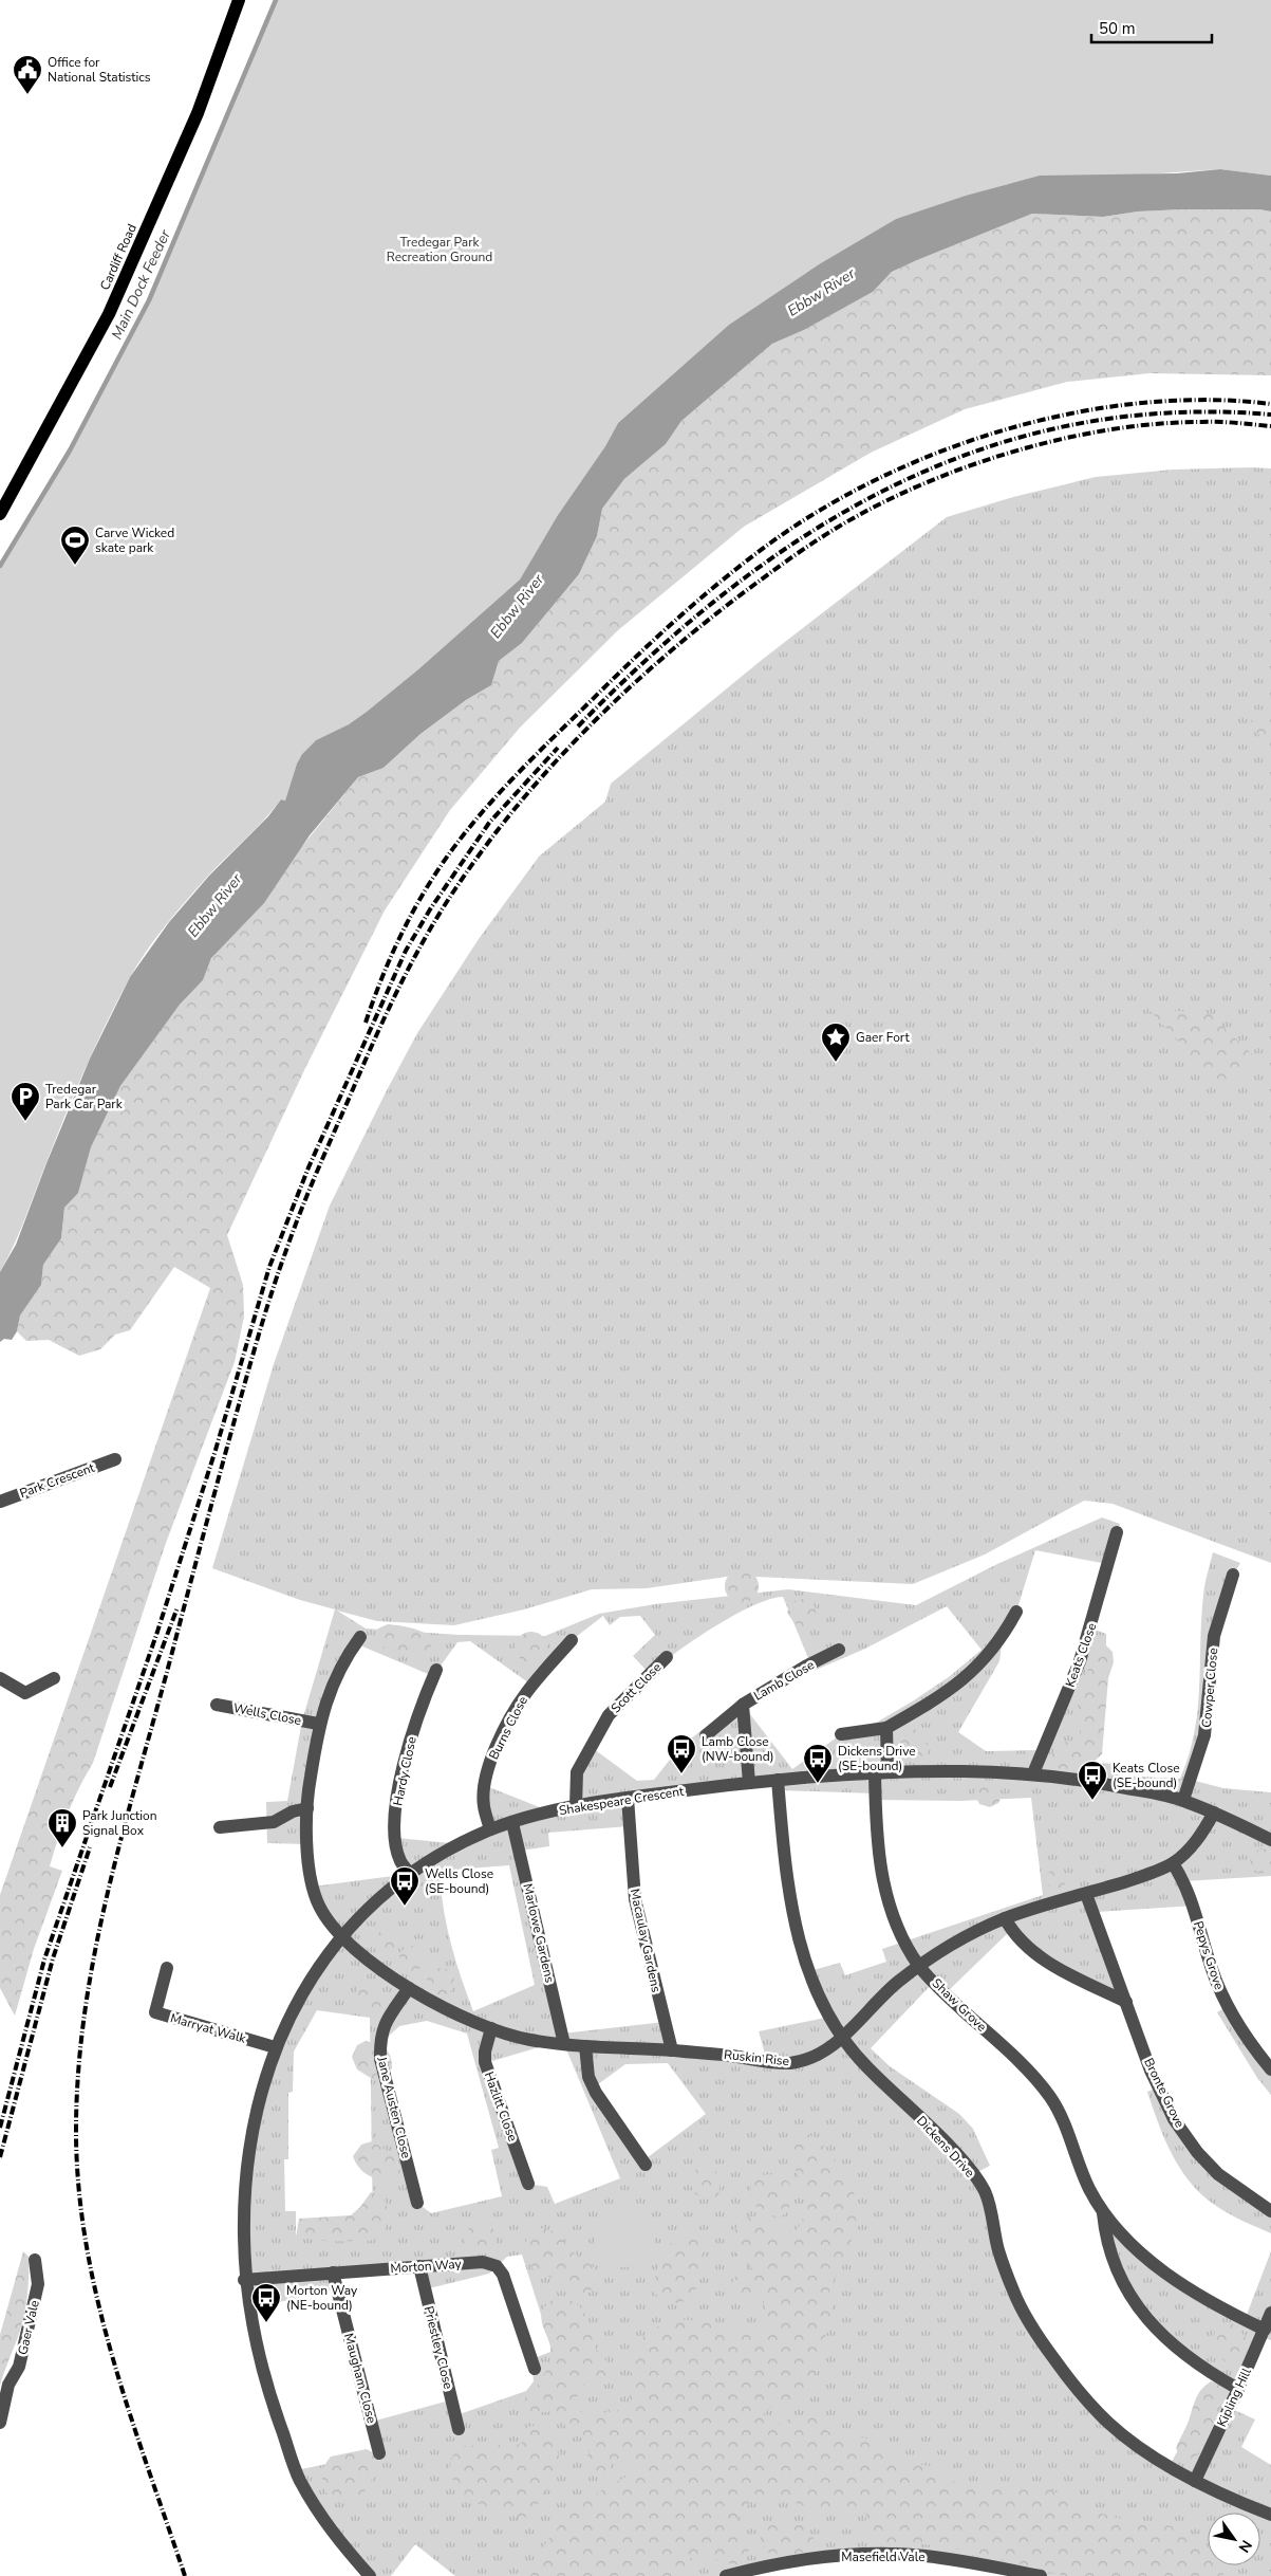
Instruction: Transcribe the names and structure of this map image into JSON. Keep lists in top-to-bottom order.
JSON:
{
  "streets": {
    "main road": ["Cardiff Road"],
    "street": [
      "Park Crescent",
      "Keats Close",
      "Lamb Close",
      "Scott Close",
      "Cowper Close",
      "Wells Close",
      "Burns Close",
      "Hardy Close",
      "Shakespeare Crescent",
      "Marlowe Gardens",
      "Macaulay Gardens",
      "Pepys Grove",
      "Shaw Grove",
      "Marryat Walk",
      "Ruskin Rise",
      "Bronte Grove",
      "Hazlitt Close",
      "Jane Austen Close",
      "Dickens Drive",
      "Morton Way",
      "Gaer Vale",
      "Priestley Close",
      "Maugham Close",
      "Kipling Hill",
      "Masefield Vale"
    ]
  },
  "crossings": [
    ["Keats Close", "Shakespeare Crescent"],
    ["Lamb Close", "Shakespeare Crescent"],
    ["Scott Close", "Shakespeare Crescent"],
    ["Cowper Close", "Shakespeare Crescent"],
    ["Wells Close", "Shakespeare Crescent"],
    ["Wells Close", "Ruskin Rise"],
    ["Burns Close", "Shakespeare Crescent"],
    ["Hardy Close", "Shakespeare Crescent"],
    ["Shakespeare Crescent", "Marlowe Gardens"],
    ["Shakespeare Crescent", "Macaulay Gardens"],
    ["Shakespeare Crescent", "Shaw Grove"],
    ["Shakespeare Crescent", "Marryat Walk"],
    ["Shakespeare Crescent", "Ruskin Rise"],
    ["Shakespeare Crescent", "Dickens Drive"],
    ["Shakespeare Crescent", "Morton Way"],
    ["Marlowe Gardens", "Ruskin Rise"],
    ["Macaulay Gardens", "Ruskin Rise"],
    ["Pepys Grove", "Ruskin Rise"],
    ["Shaw Grove", "Ruskin Rise"],
    ["Shaw Grove", "Kipling Hill"],
    ["Ruskin Rise", "Bronte Grove"],
    ["Ruskin Rise", "Hazlitt Close"],
    ["Ruskin Rise", "Jane Austen Close"],
    ["Ruskin Rise", "Dickens Drive"],
    ["Dickens Drive", "Kipling Hill"],
    ["Morton Way", "Priestley Close"],
    ["Morton Way", "Maugham Close"]
  ],
  "water": ["Main Dock Feeder", "Ebbw River"],
  "parks": ["Tredegar Park Recreation Ground"],
  "places": {
    "public building": ["Office for National Statistics"],
    "sports": ["Carve Wicked skate park"],
    "place": ["Gaer Fort"],
    "parking": ["Tredegar Park Car Park"],
    "bus stop": [
      "Lamb Close (NW-bound)",
      "Dickens Drive (SE-bound)",
      "Keats Close (SE-bound)",
      "Wells Close (SE-bound)",
      "Morton Way (NE-bound)"
    ],
    "building": ["Park Junction Signal Box"]
  },
  "scale_bar": "50 m",
  "north": "bottom right"
}
